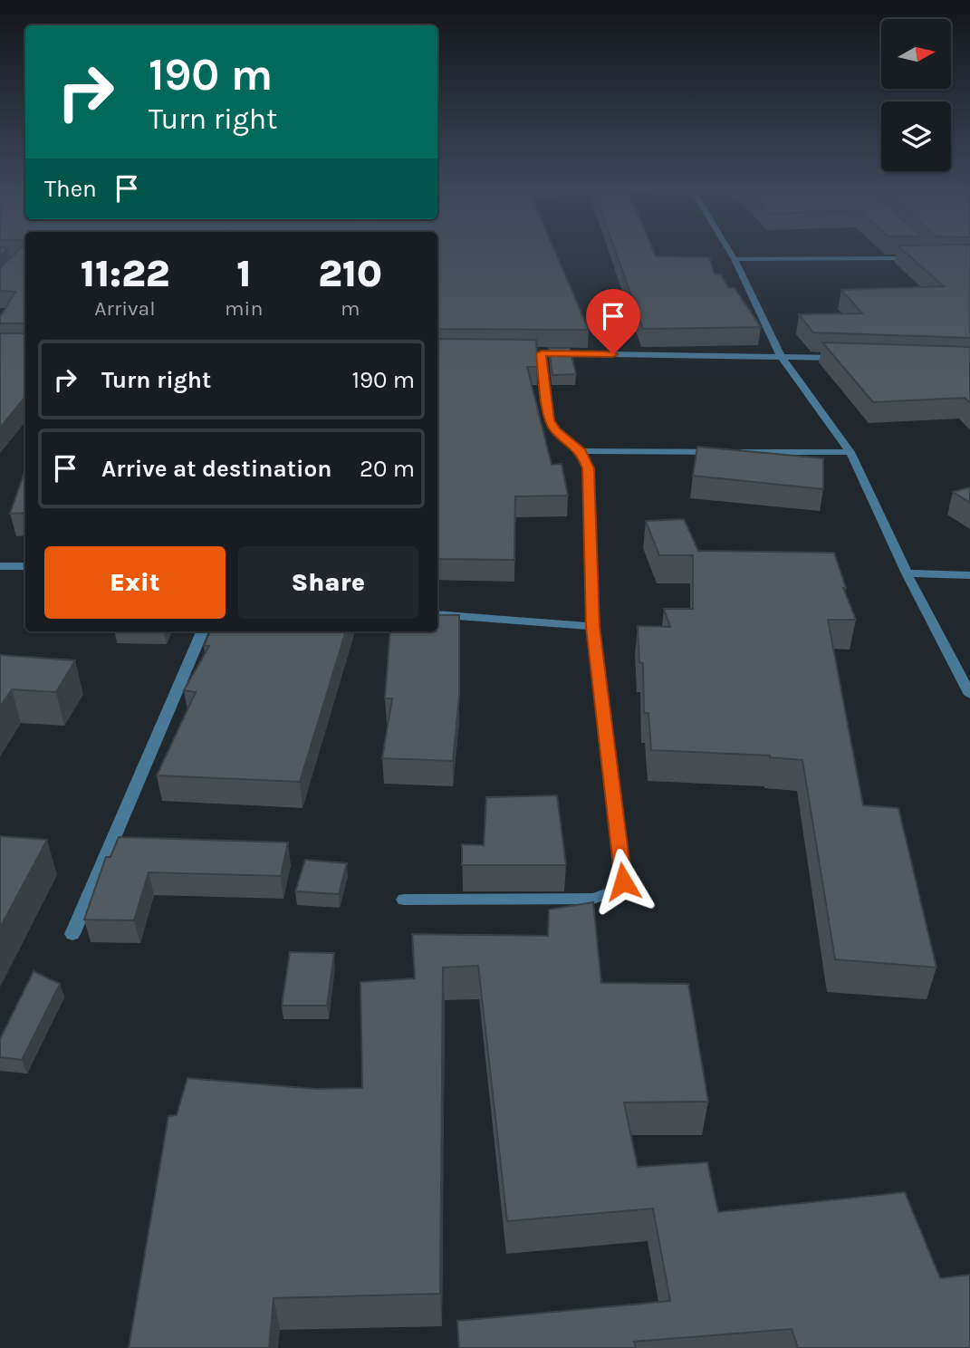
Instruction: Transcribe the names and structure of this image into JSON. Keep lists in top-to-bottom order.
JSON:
{
  "north": "right",
  "page": {
    "turn": ["190 m", "Turn right"],
    "then": "Then",
    "eta": [
      "11:22",
      "Arrival",
      "1",
      "min",
      "210",
      "m"
    ],
    "list": [
      {
        "name": "Turn right",
        "value": "190 m"
      },
      {
        "name": "Arrive at destination",
        "value": "20 m"
      }
    ],
    "buttons": ["Exit", "Share"]
  }
}
